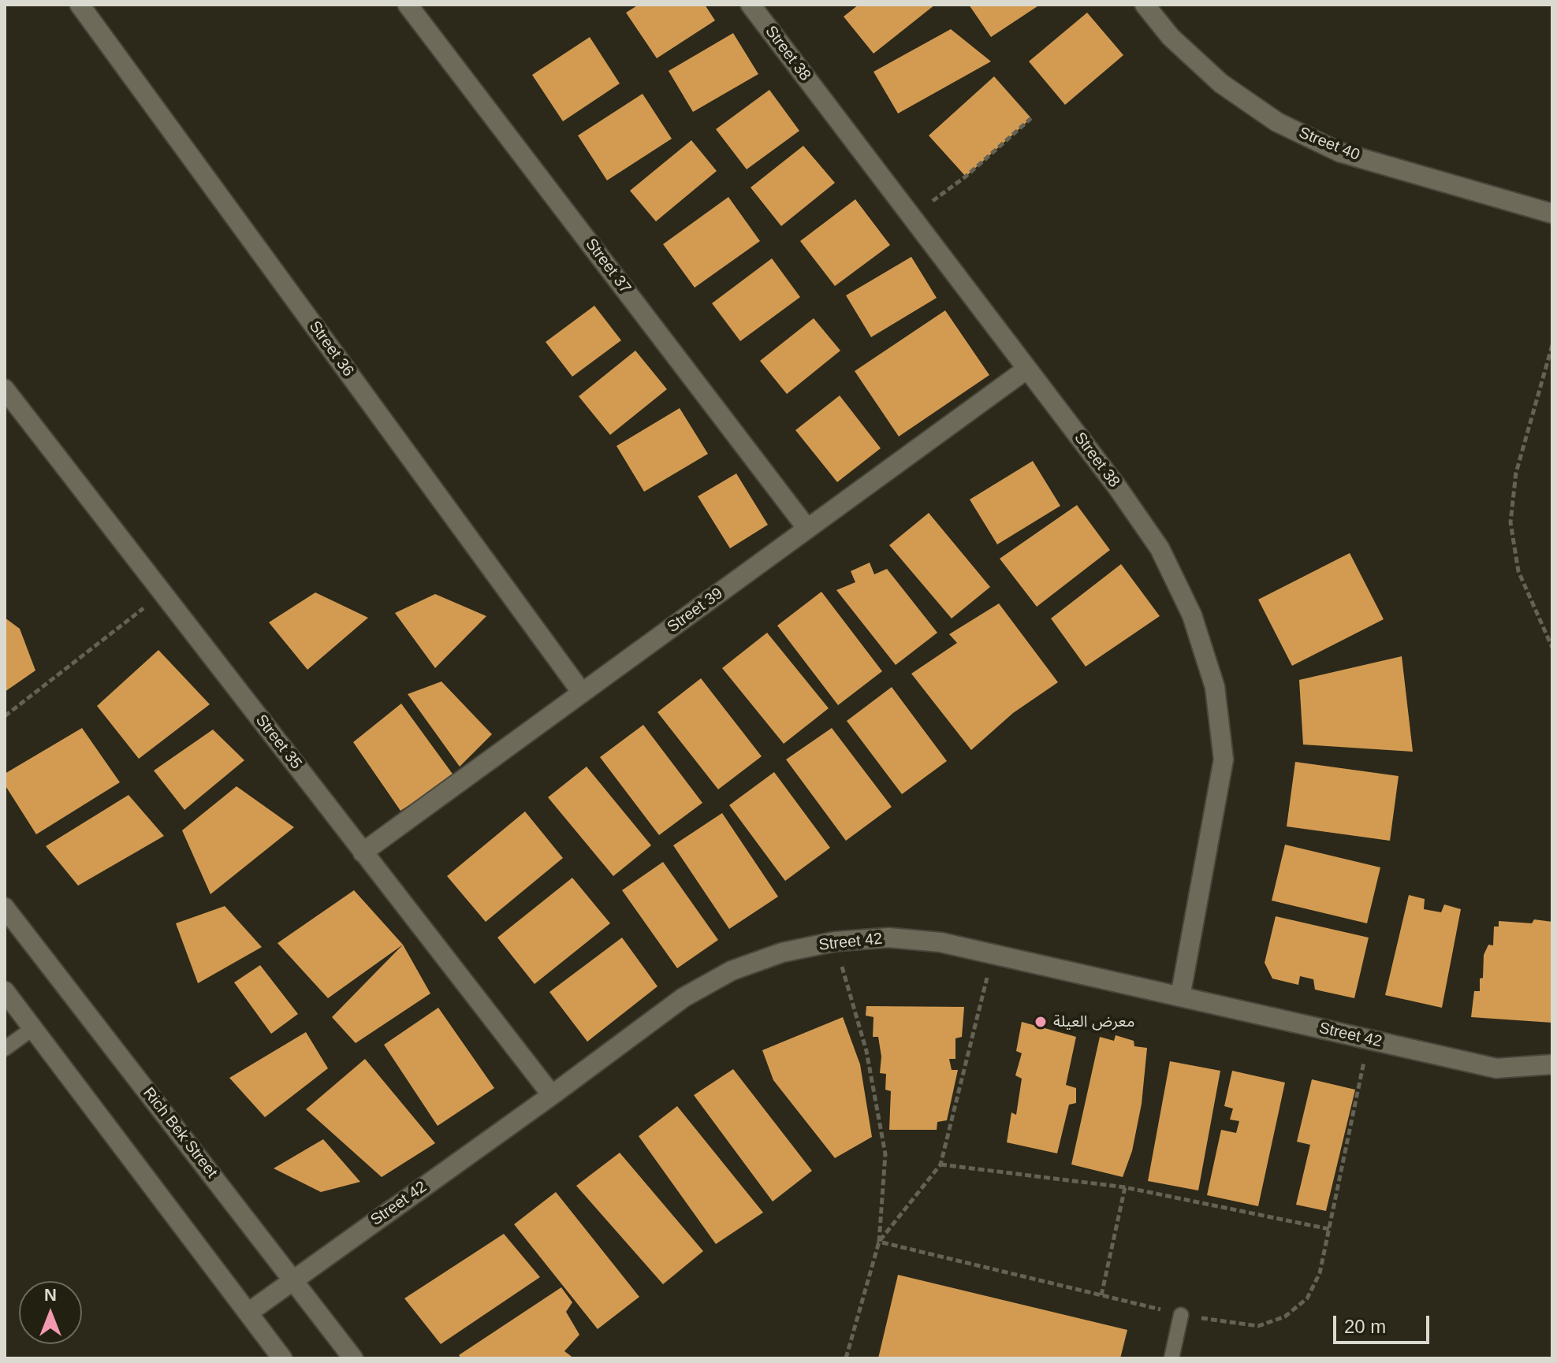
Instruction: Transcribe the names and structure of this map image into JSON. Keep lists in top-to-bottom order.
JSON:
{
  "streets": {
    "street": [
      "Street 38",
      "Street 40",
      "Street 37",
      "Street 36",
      "Street 39",
      "Street 35",
      "Street 42",
      "Rich Bek Street"
    ]
  },
  "crossings": [
    ["Street 38", "Street 39"],
    ["Street 38", "Street 42"],
    ["Street 37", "Street 39"],
    ["Street 36", "Street 39"],
    ["Street 39", "Street 35"],
    ["Street 35", "Street 42"],
    ["Street 42", "Rich Bek Street"]
  ],
  "places": ["معرض العيلة"],
  "scale_bar": "20 m",
  "north": "top"
}
